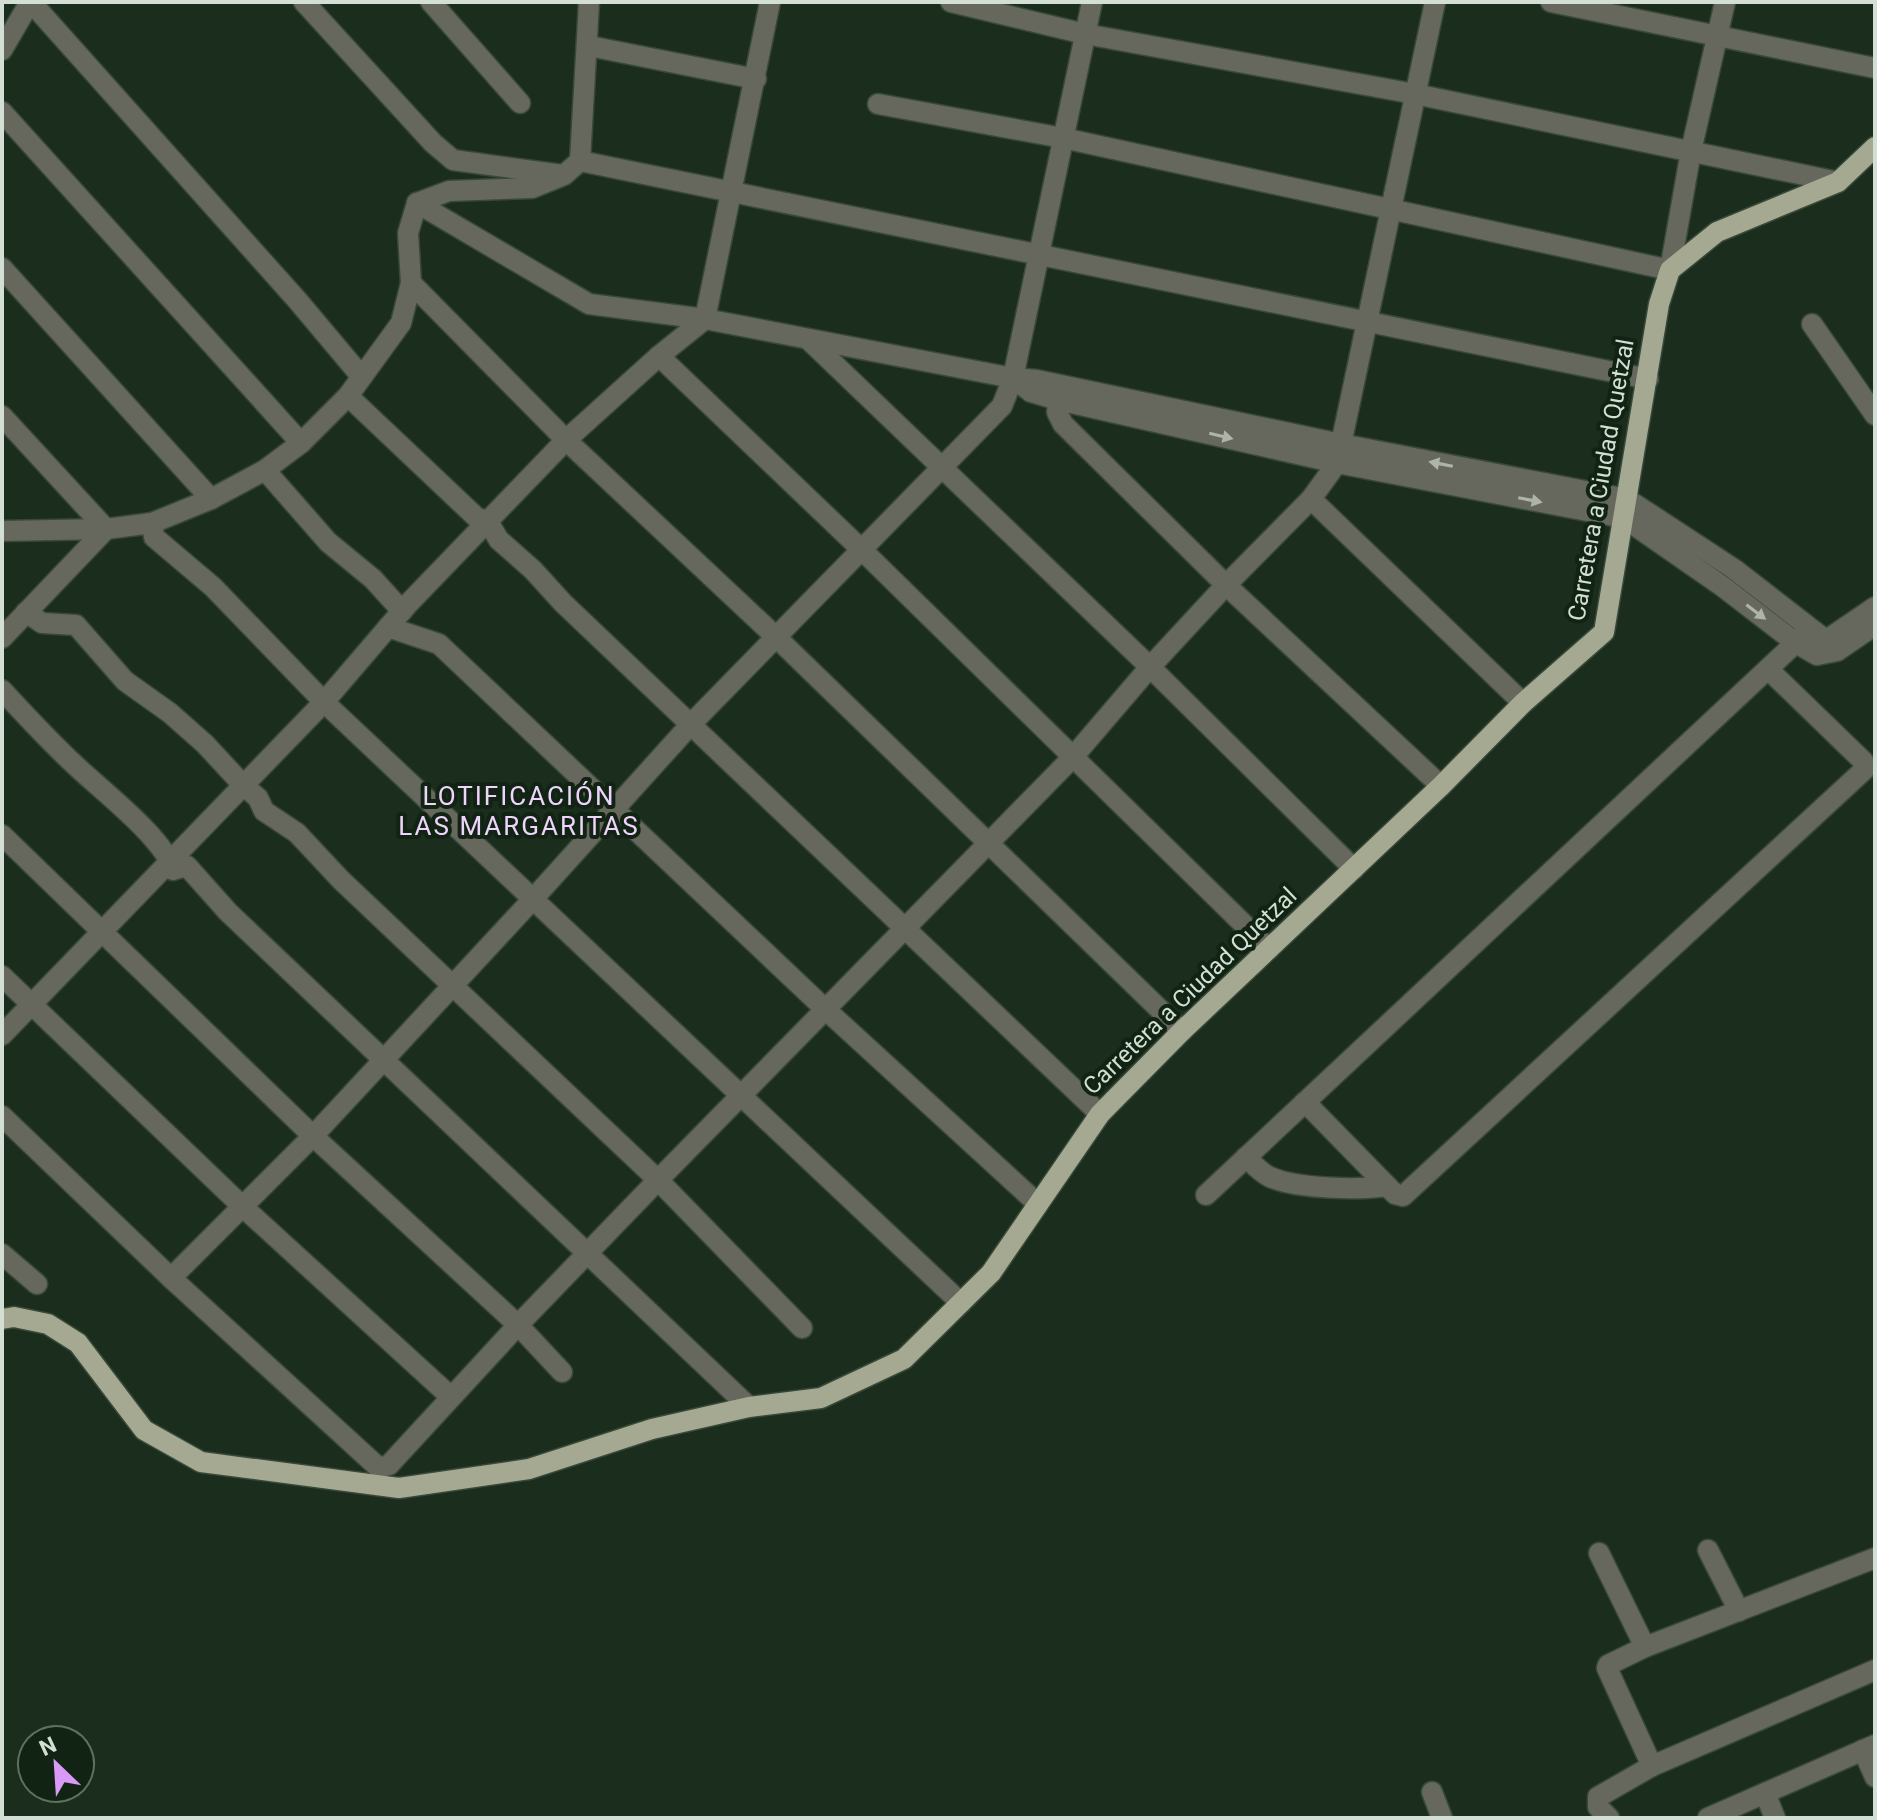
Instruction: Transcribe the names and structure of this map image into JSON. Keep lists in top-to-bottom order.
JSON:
{
  "streets": {
    "main road": ["Carretera a Ciudad Quetzal"]
  },
  "districts": ["LOTIFICACIÓN LAS MARGARITAS"],
  "north": "top left"
}
